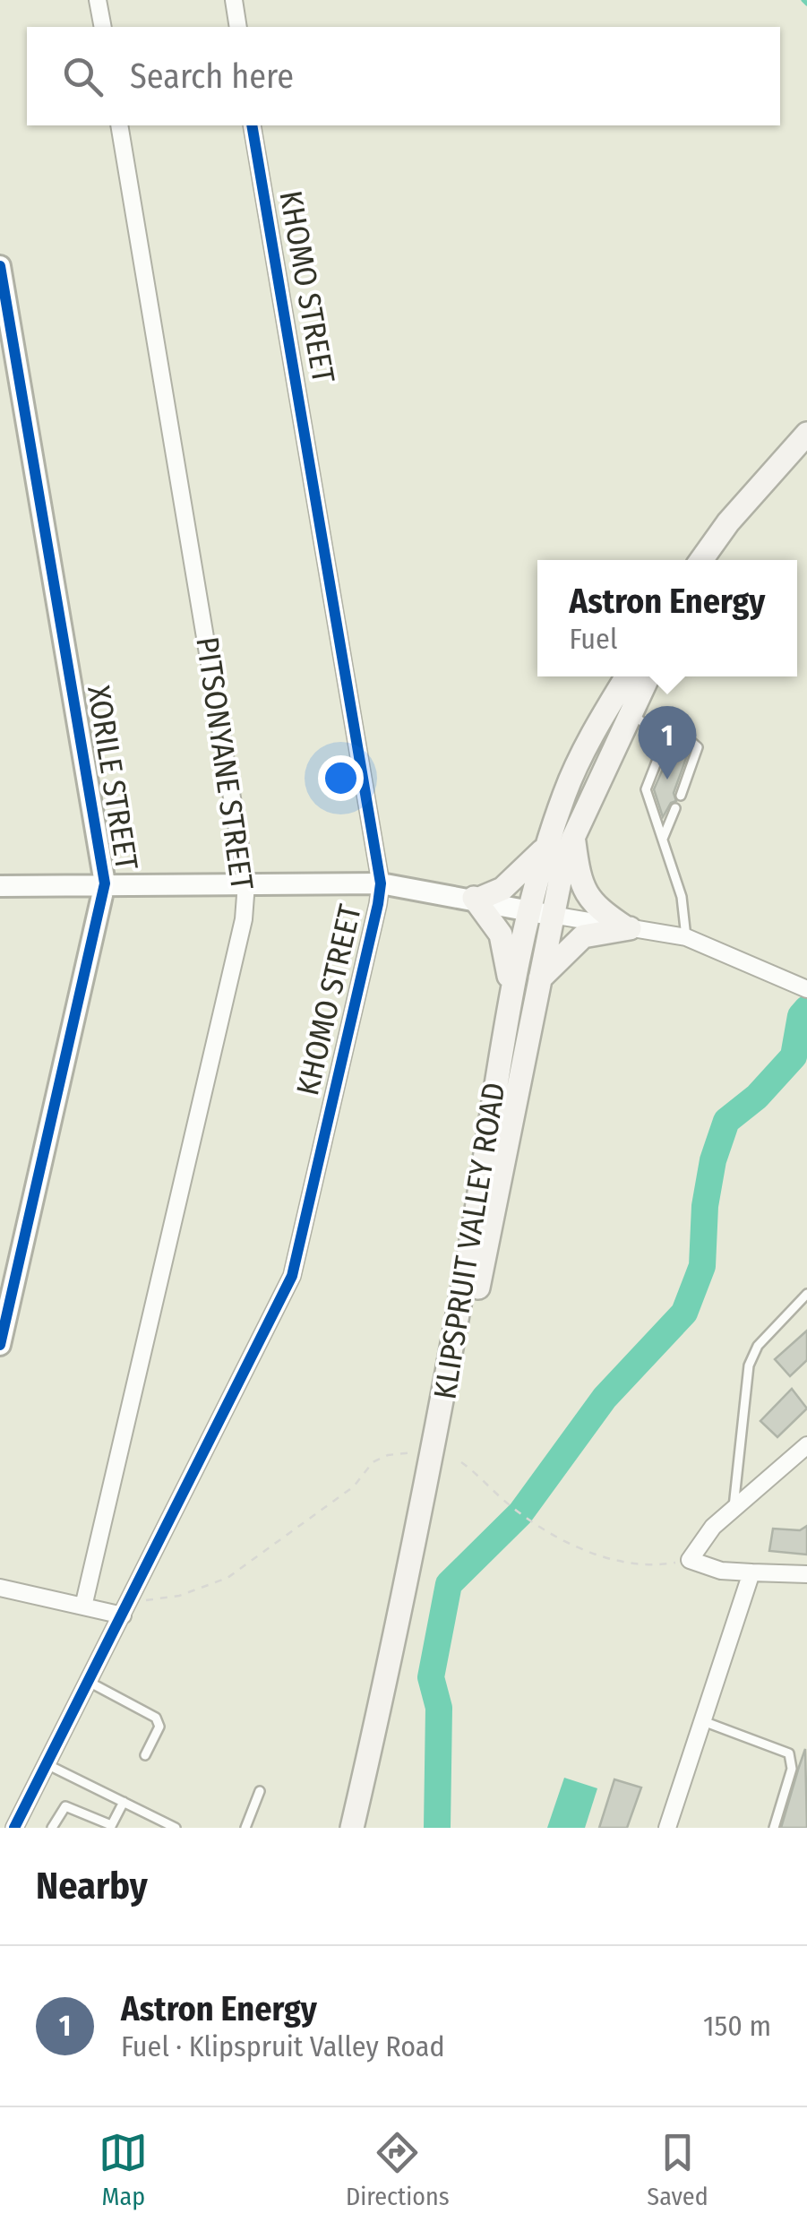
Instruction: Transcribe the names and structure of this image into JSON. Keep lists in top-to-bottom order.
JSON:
{
  "streets": {
    "main road": ["KLIPSPRUIT VALLEY ROAD"],
    "street": ["KHOMO STREET", "PITSONYANE STREET", "XORILE STREET"]
  },
  "page": {
    "search": "Search here",
    "popup": ["Astron Energy", "Fuel"],
    "pins": "1",
    "heading": "Nearby",
    "list": [
      {
        "mark": "1",
        "name": "Astron Energy",
        "note": "Fuel · Klipspruit Valley Road",
        "value": "150 m"
      }
    ],
    "nav": ["Map", "Directions", "Saved"]
  }
}
